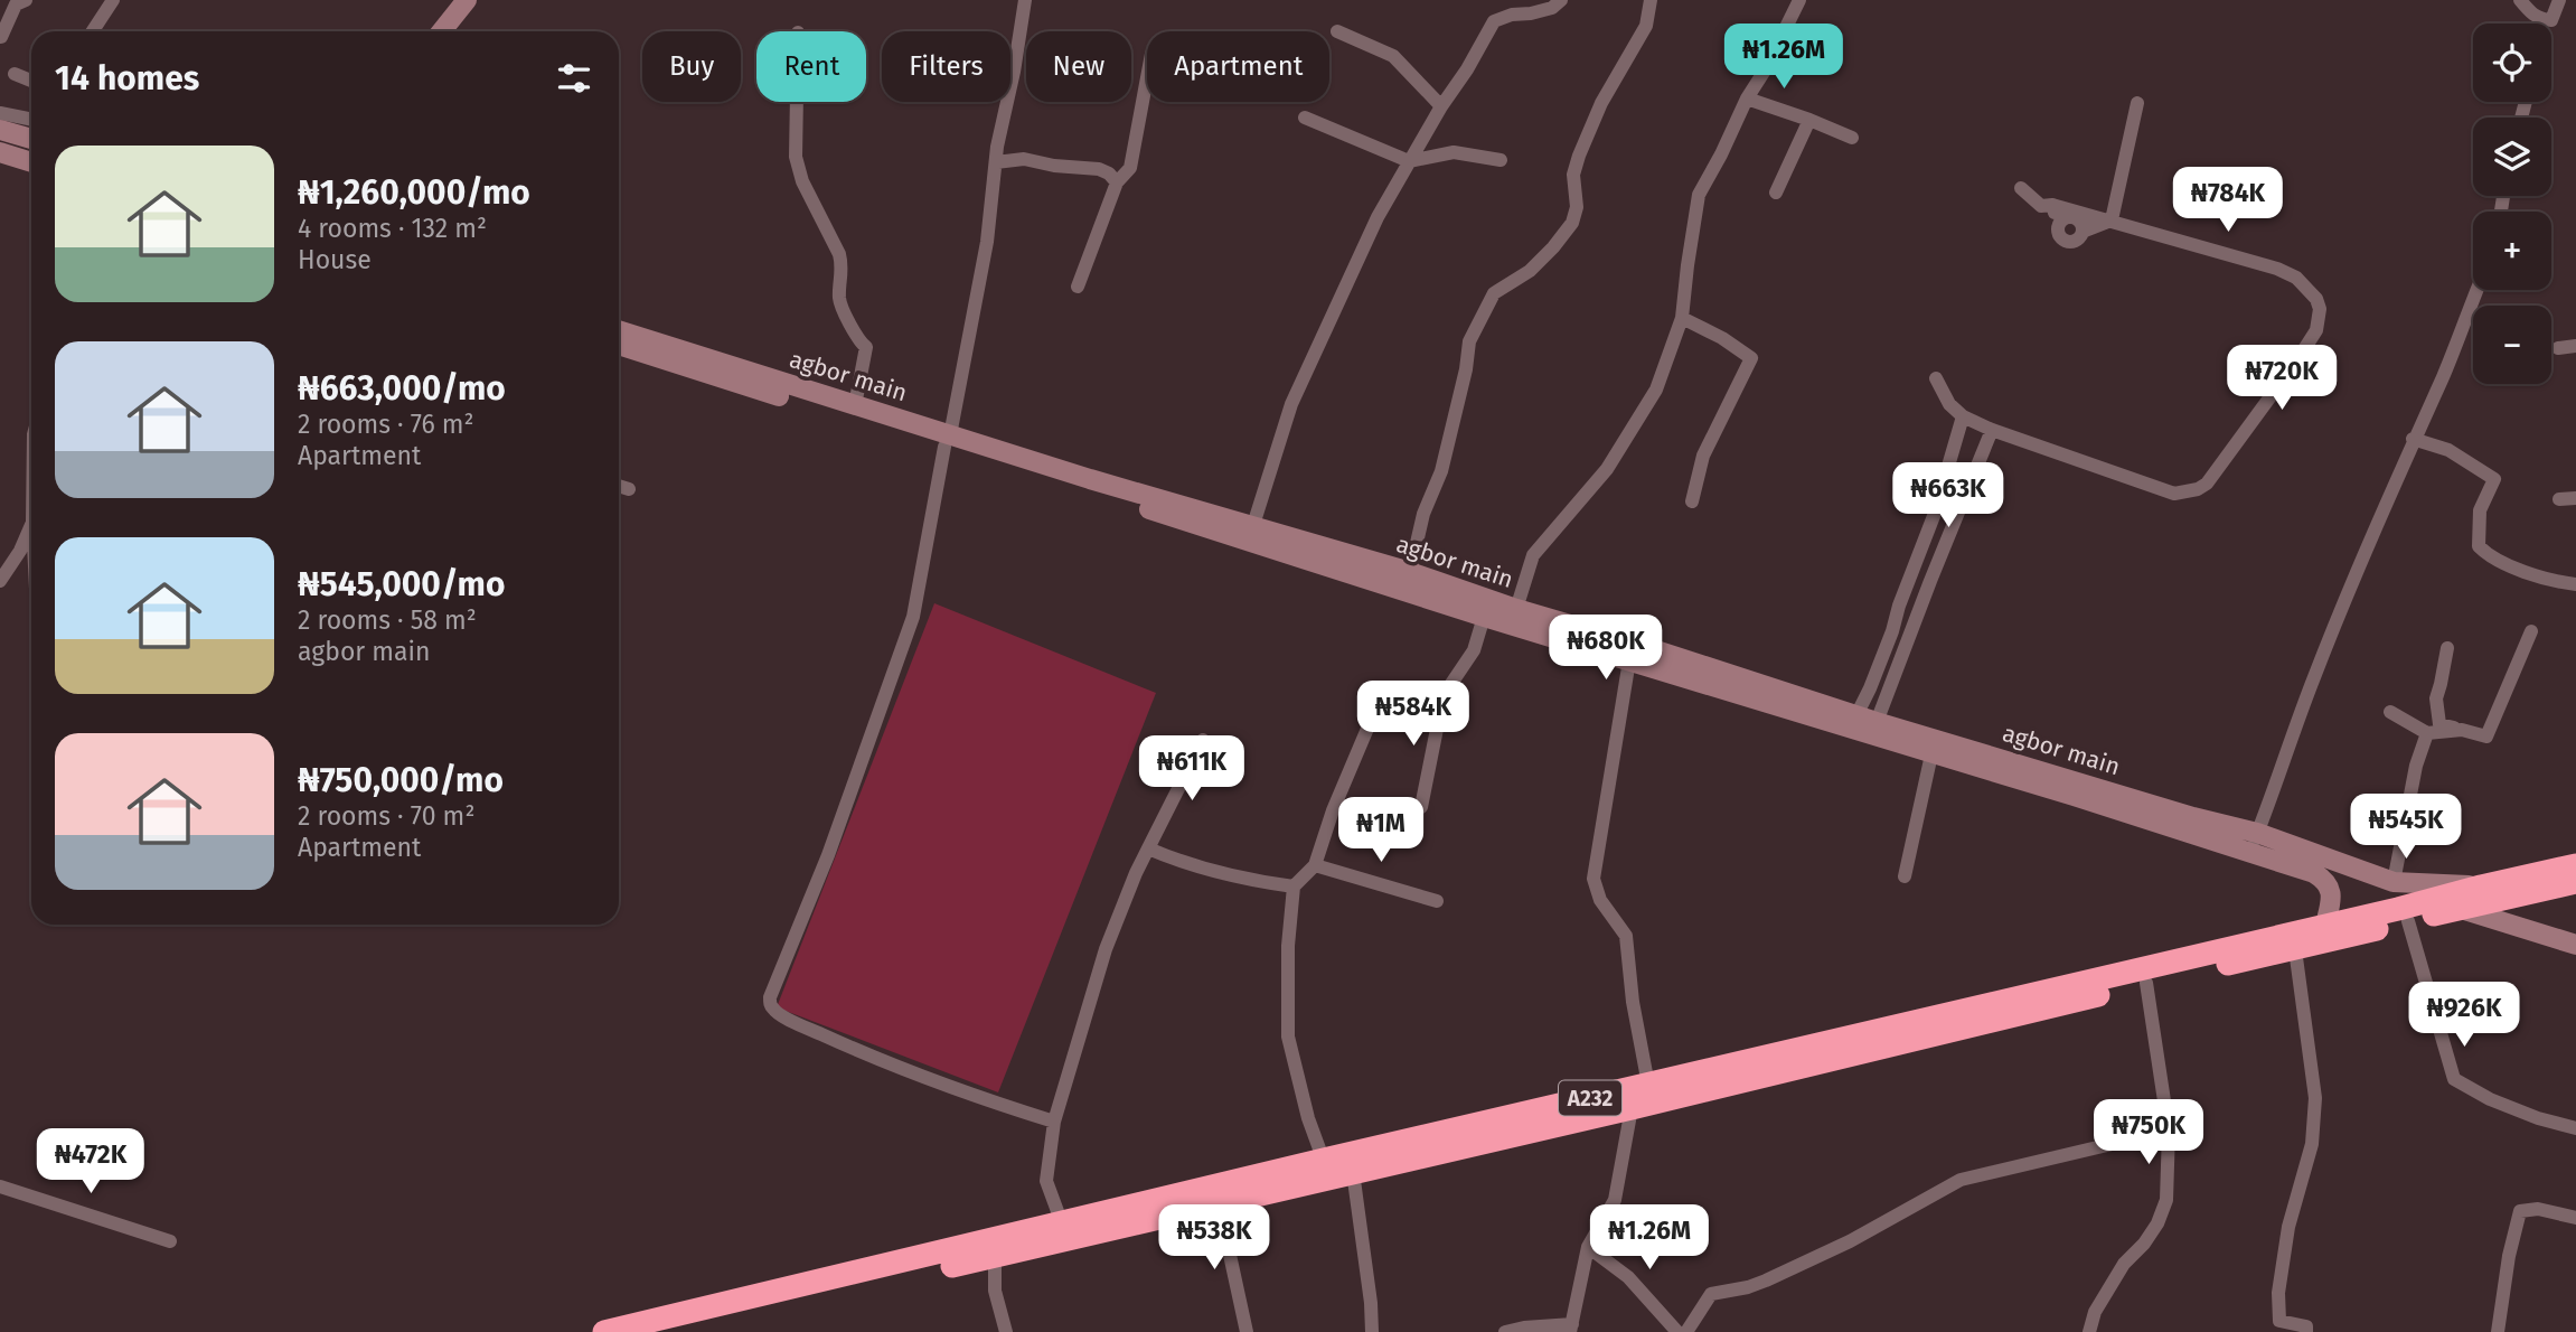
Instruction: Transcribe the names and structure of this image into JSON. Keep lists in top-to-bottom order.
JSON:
{
  "streets": {
    "highway": ["A232"],
    "main road": ["agbor main"]
  },
  "page": {
    "map_buttons": ["+", "−"],
    "price": [
      "₦1.26M",
      "₦784K",
      "₦720K",
      "₦663K",
      "₦680K",
      "₦584K",
      "₦611K",
      "₦545K",
      "₦1M",
      "₦926K",
      "₦750K",
      "₦472K",
      "₦538K",
      "₦1.26M"
    ],
    "chip": [
      "Buy",
      "Rent",
      "Filters",
      "New",
      "Apartment"
    ],
    "heading": "14 homes",
    "list": [
      {
        "name": "₦1,260,000/mo",
        "note": "4 rooms · 132 m² · House"
      },
      {
        "name": "₦663,000/mo",
        "note": "2 rooms · 76 m² · Apartment"
      },
      {
        "name": "₦545,000/mo",
        "note": "2 rooms · 58 m² · agbor main"
      },
      {
        "name": "₦750,000/mo",
        "note": "2 rooms · 70 m² · Apartment"
      }
    ]
  }
}
